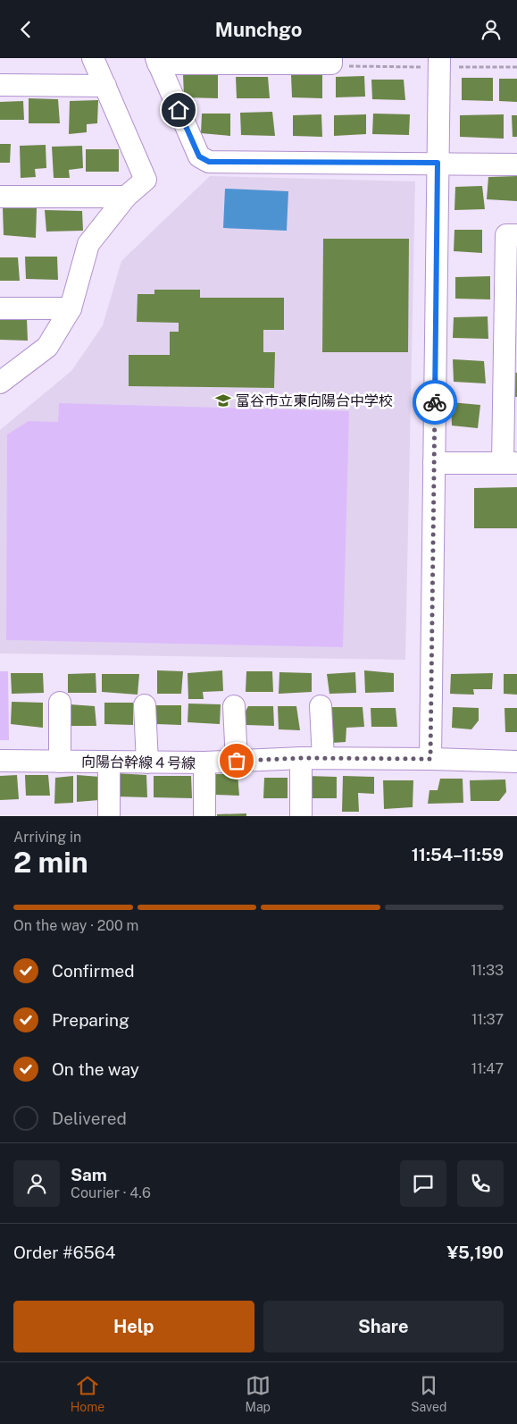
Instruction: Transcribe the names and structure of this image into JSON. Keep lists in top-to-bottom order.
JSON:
{
  "streets": {
    "street": ["向陽台幹線４号線"]
  },
  "places": {
    "school or university": ["富谷市立東向陽台中学校"]
  },
  "page": {
    "header": "Munchgo",
    "heading": ["2 min", "Arriving in", "11:54–11:59"],
    "panel": [
      "Sam",
      "Courier · 4.6",
      "Order #6564",
      "¥5,190"
    ],
    "bar": "On the way · 200 m",
    "list": [
      ["Confirmed", "11:33"],
      ["Preparing", "11:37"],
      ["On the way", "11:47"],
      "Delivered"
    ],
    "buttons": ["Help", "Share"],
    "tabs": ["Home", "Map", "Saved"]
  }
}
